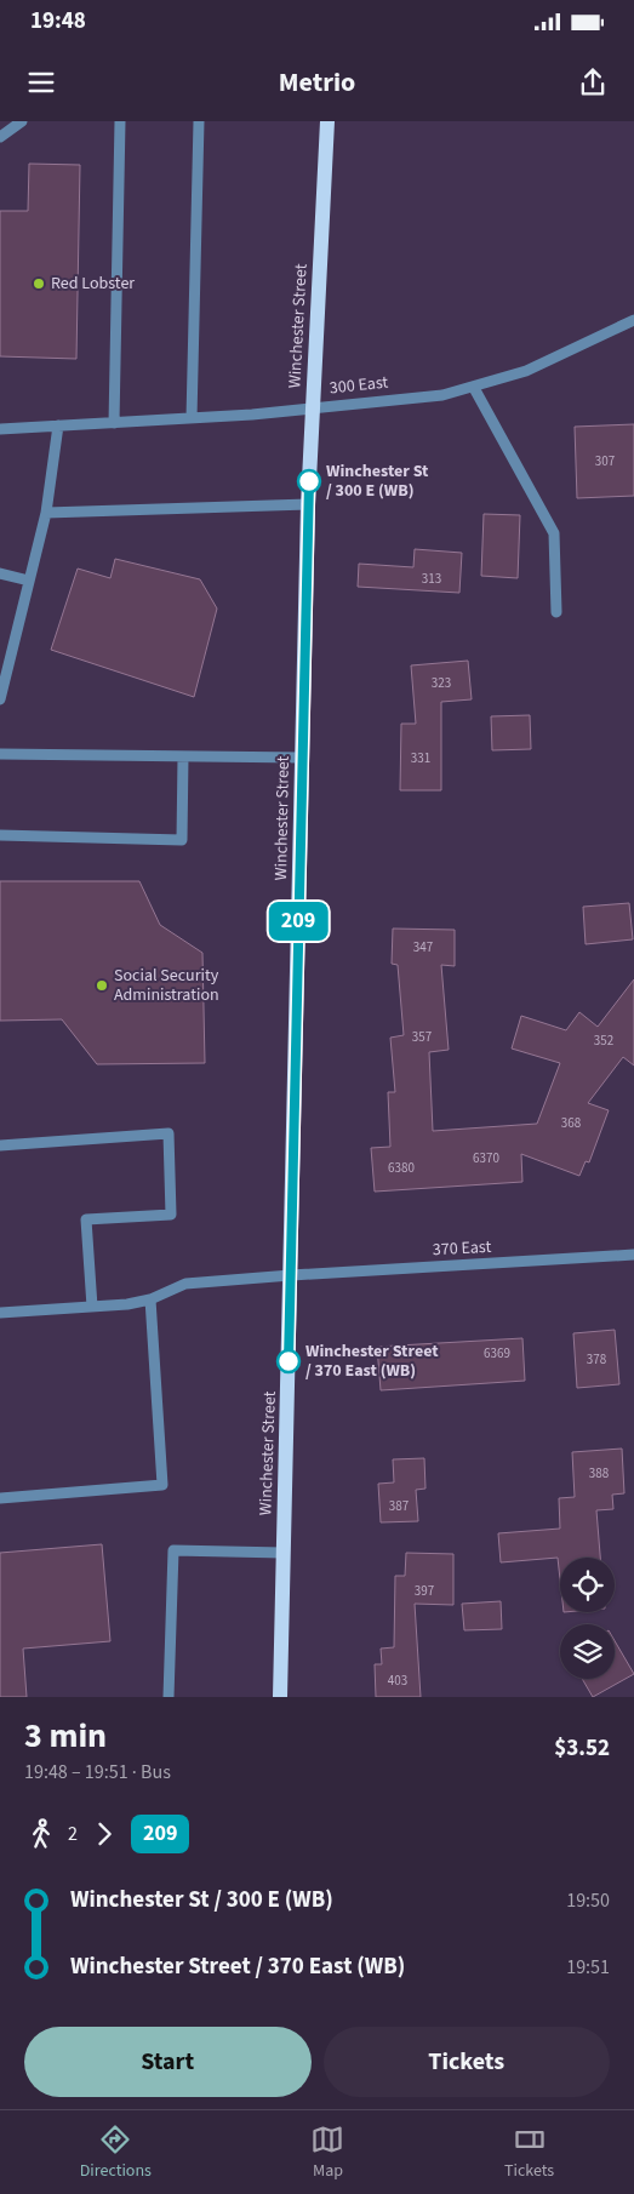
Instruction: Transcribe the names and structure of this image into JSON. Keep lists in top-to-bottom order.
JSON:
{
  "streets": {
    "main road": ["Winchester Street"],
    "street": ["300 East", "370 East"]
  },
  "crossings": [
    ["Winchester Street", "300 East"],
    ["Winchester Street", "370 East"]
  ],
  "places": [
    "Red Lobster",
    "Winchester St / 300 E (WB)",
    "Social Security Administration",
    "Winchester Street / 370 East (WB)"
  ],
  "lines": ["bus line 209"],
  "house_numbers": [
    "307",
    "313",
    "323",
    "331",
    "347",
    "357",
    "352",
    "368",
    "6370",
    "6380",
    "6369",
    "378",
    "388",
    "387",
    "397",
    "403"
  ],
  "page": {
    "status": "19:48",
    "header": "Metrio",
    "on_map": "209",
    "heading": ["3 min", "19:48 – 19:51 · Bus", "$3.52"],
    "legs": ["2", "209"],
    "list": [
      {
        "name": "Winchester St / 300 E (WB)",
        "value": "19:50"
      },
      {
        "name": "Winchester Street / 370 East (WB)",
        "value": "19:51"
      }
    ],
    "buttons": ["Start", "Tickets"],
    "tabs": ["Directions", "Map", "Tickets"]
  }
}
